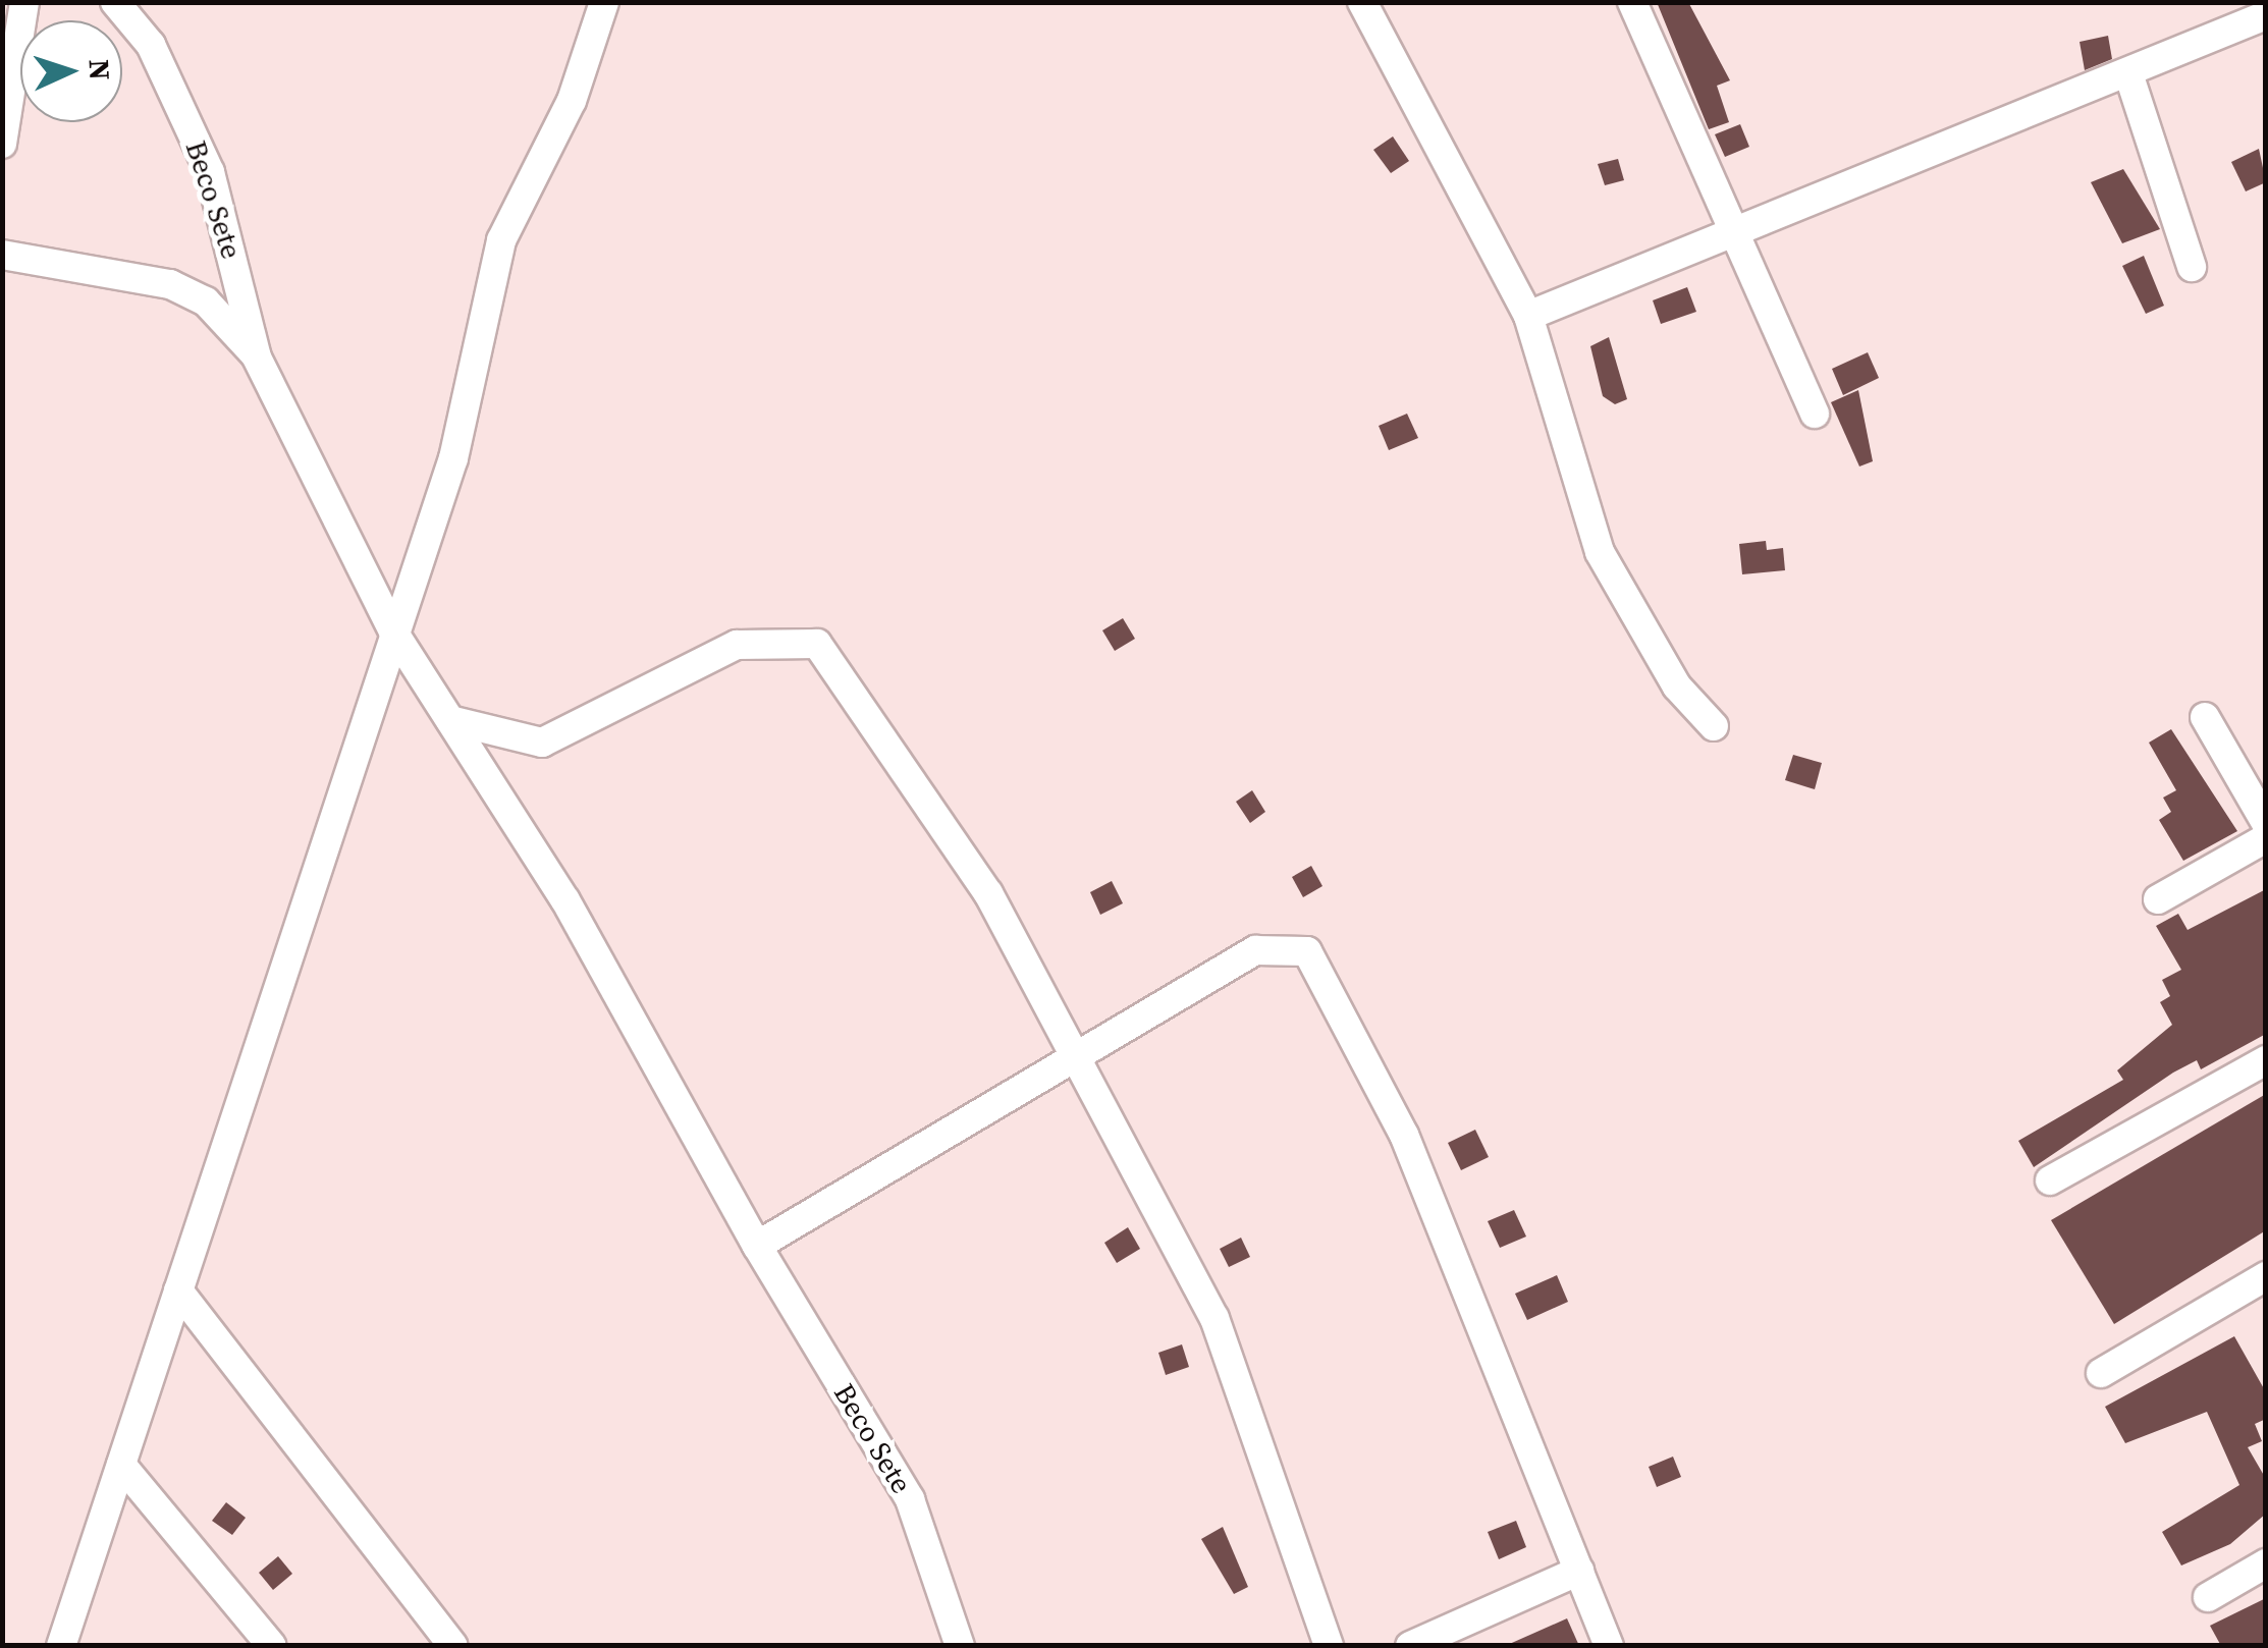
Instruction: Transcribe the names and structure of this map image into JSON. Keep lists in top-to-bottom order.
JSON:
{
  "streets": {
    "street": ["Beco Sete"]
  },
  "north": "right"
}
